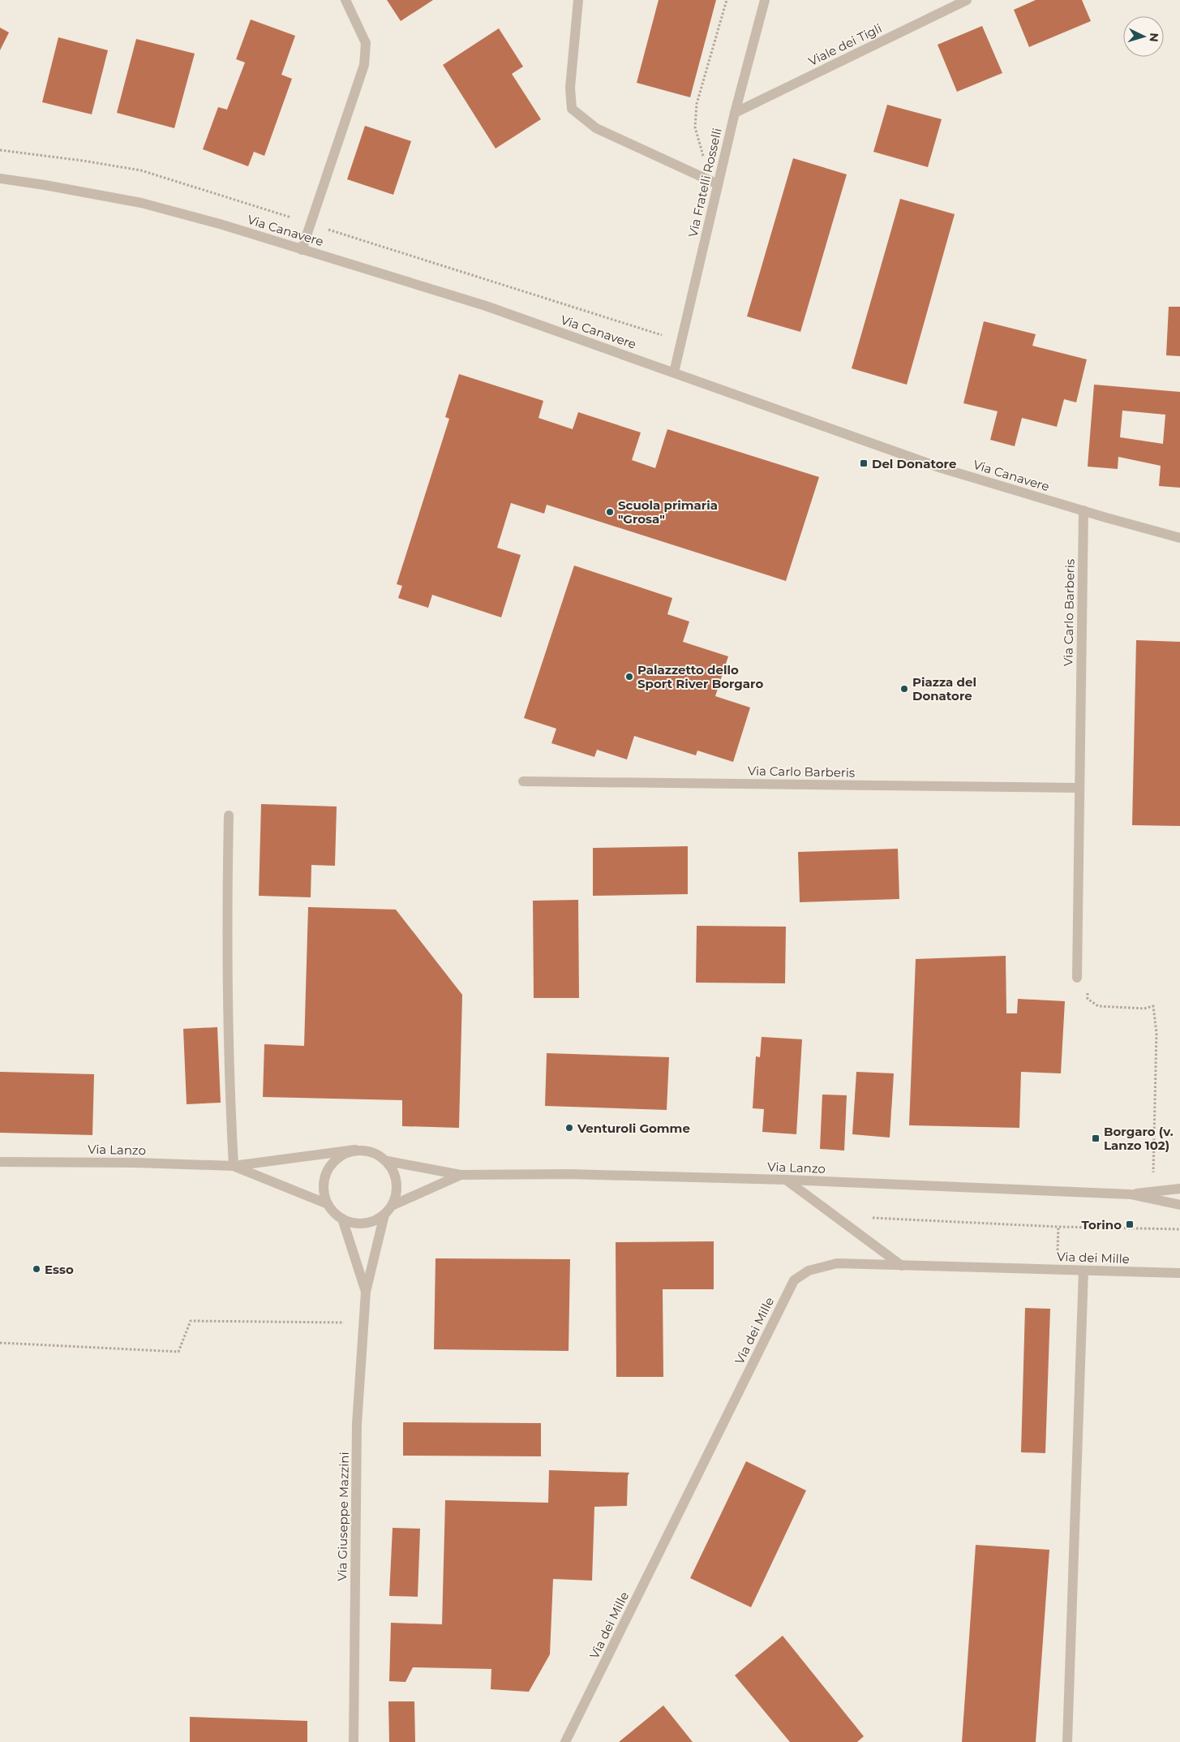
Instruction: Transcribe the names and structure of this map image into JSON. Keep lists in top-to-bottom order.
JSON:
{
  "streets": {
    "street": [
      "Viale dei Tigli",
      "Via Fratelli Rosselli",
      "Via Canavere",
      "Via Carlo Barberis",
      "Via Lanzo",
      "Via dei Mille",
      "Via Giuseppe Mazzini"
    ]
  },
  "crossings": [
    ["Viale dei Tigli", "Via Fratelli Rosselli"],
    ["Via Fratelli Rosselli", "Via Canavere"],
    ["Via Canavere", "Via Carlo Barberis"],
    ["Via Lanzo", "Via Giuseppe Mazzini"]
  ],
  "places": {
    "transit": ["Del Donatore", "Borgaro (v. Lanzo 102)", "Torino"],
    "other": [
      "Scuola primaria \"Grosa\"",
      "Palazzetto dello Sport River Borgaro",
      "Piazza del Donatore",
      "Venturoli Gomme",
      "Esso"
    ]
  },
  "north": "right"
}
